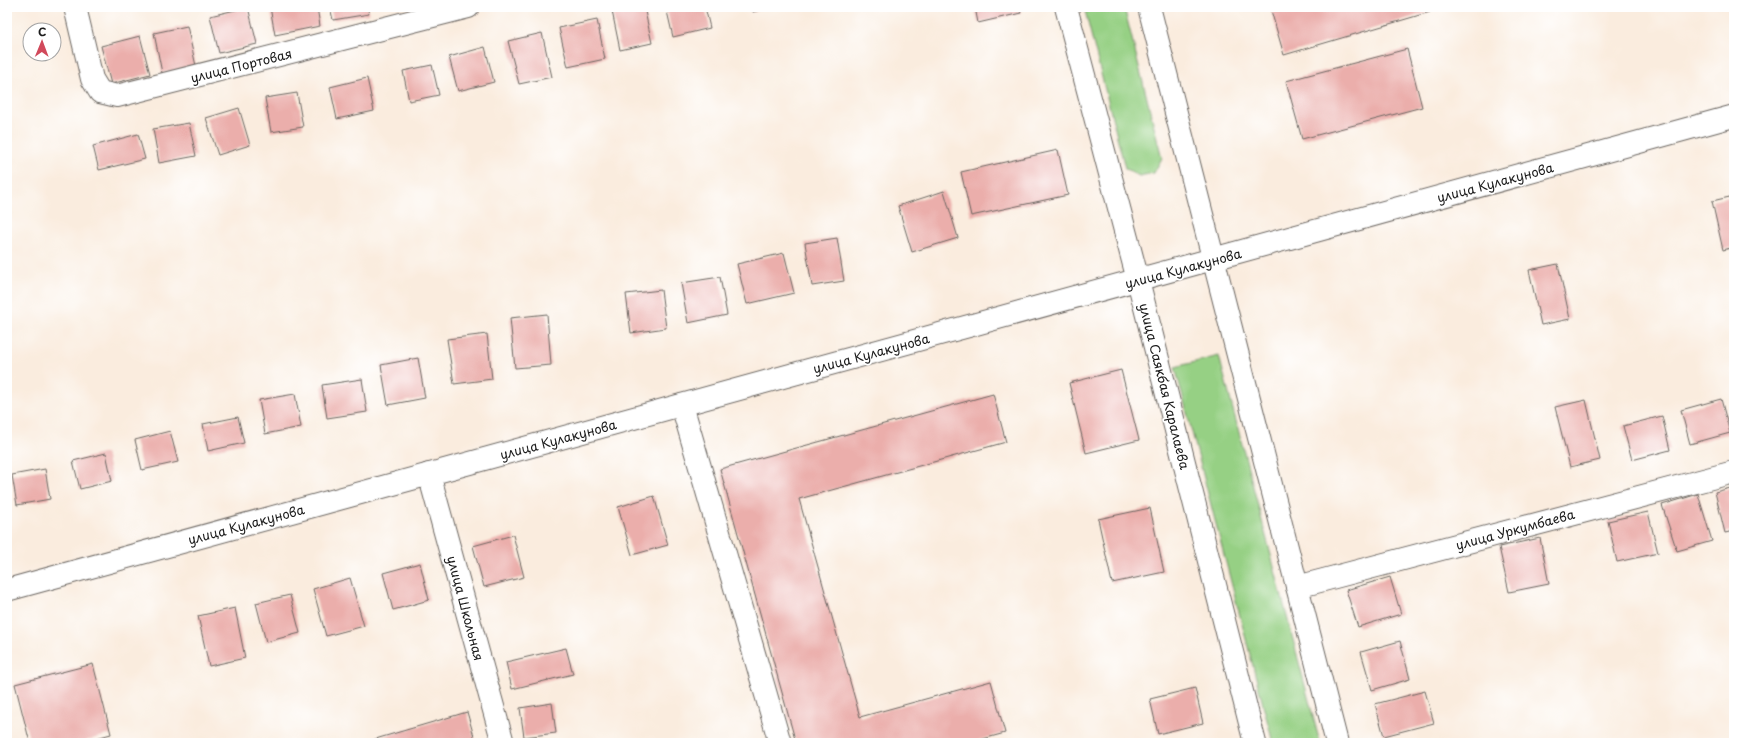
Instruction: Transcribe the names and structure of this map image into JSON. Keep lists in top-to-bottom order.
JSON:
{
  "streets": {
    "street": [
      "улица Портовая",
      "улица Кулакунова",
      "улица Саякбая Каралаева",
      "улица Уркумбаева",
      "улица Школьная"
    ]
  },
  "crossings": [
    ["улица Кулакунова", "улица Саякбая Каралаева"],
    ["улица Кулакунова", "улица Школьная"]
  ],
  "north": "top"
}
